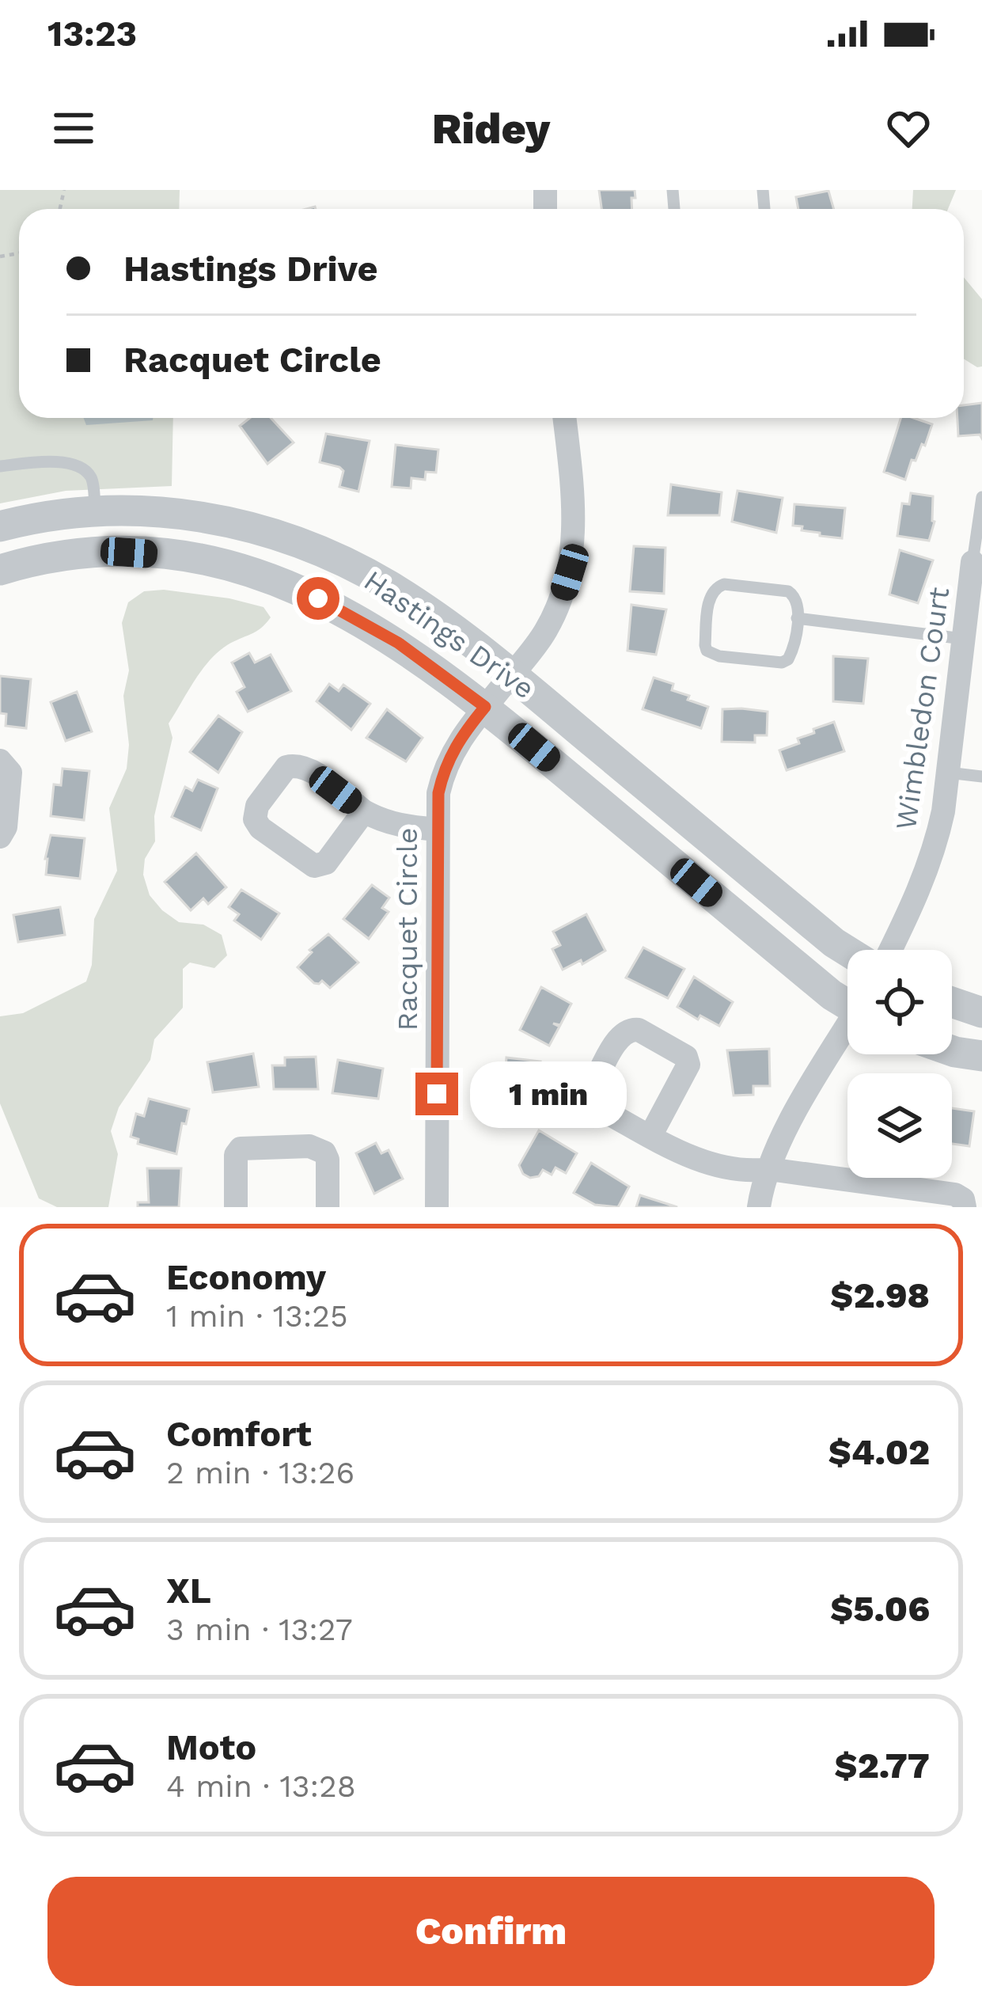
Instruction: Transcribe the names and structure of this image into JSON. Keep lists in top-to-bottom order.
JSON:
{
  "streets": {
    "street": ["Hastings Drive", "Wimbledon Court", "Racquet Circle"]
  },
  "crossings": [
    ["Hastings Drive", "Racquet Circle"]
  ],
  "page": {
    "status": "13:23",
    "header": "Ridey",
    "banner": ["Hastings Drive", "Racquet Circle"],
    "bubble": "1 min",
    "list": [
      {
        "name": "Economy",
        "note": "1 min · 13:25",
        "value": "$2.98"
      },
      {
        "name": "Comfort",
        "note": "2 min · 13:26",
        "value": "$4.02"
      },
      {
        "name": "XL",
        "note": "3 min · 13:27",
        "value": "$5.06"
      },
      {
        "name": "Moto",
        "note": "4 min · 13:28",
        "value": "$2.77"
      }
    ],
    "buttons": "Confirm"
  }
}
